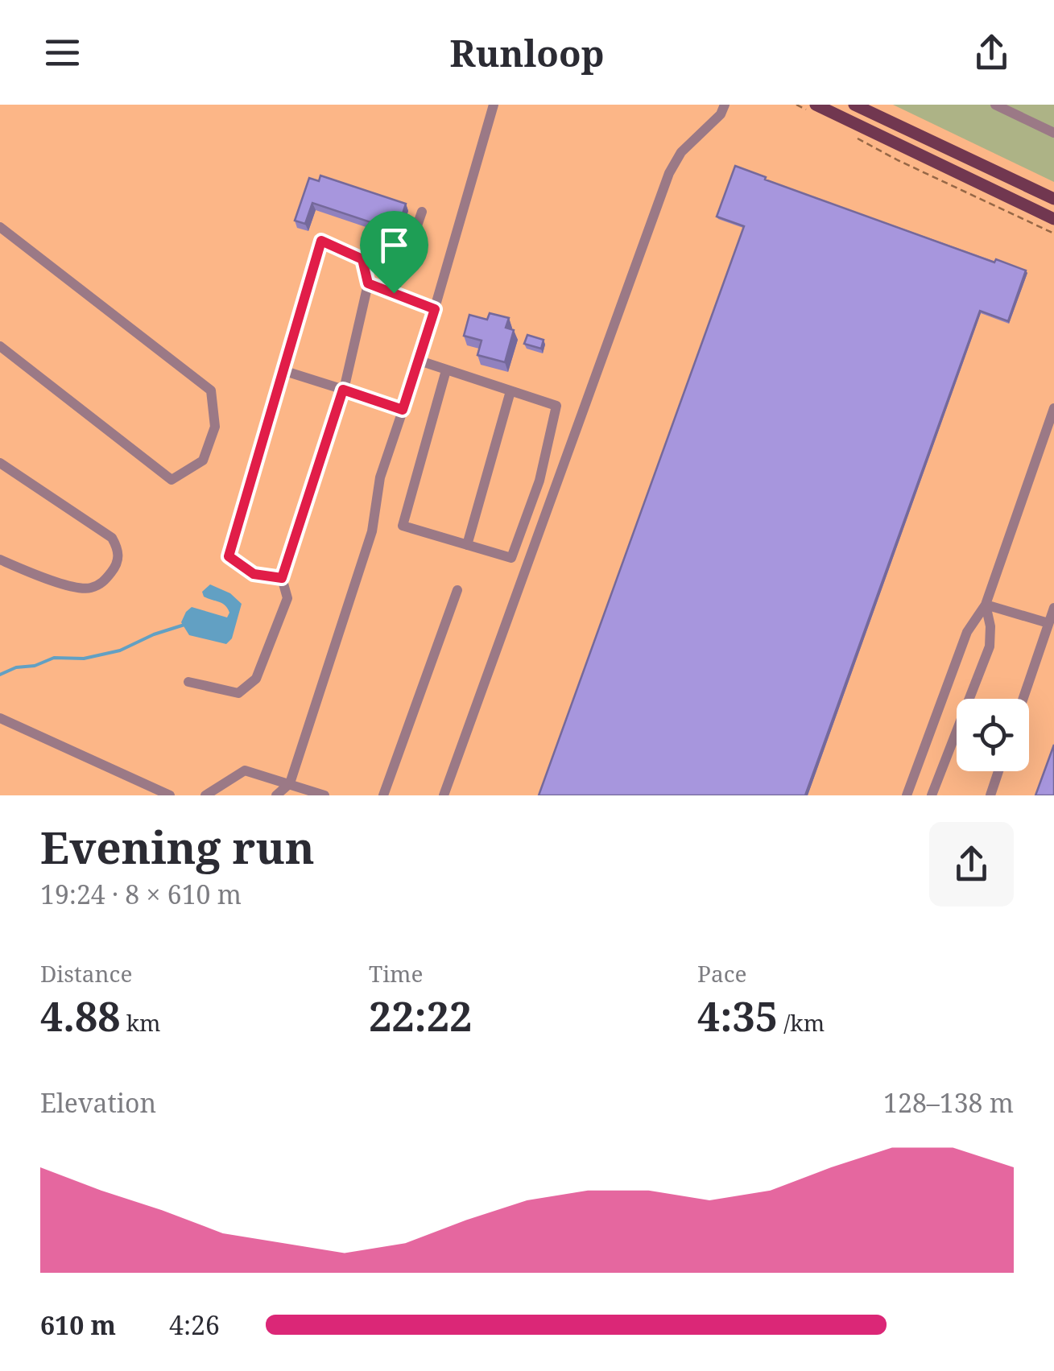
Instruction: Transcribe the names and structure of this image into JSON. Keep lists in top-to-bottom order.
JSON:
{
  "page": {
    "header": "Runloop",
    "heading": ["Evening run", "19:24 · 8 × 610 m"],
    "stats": [
      ["Distance", "4.88 km"],
      ["Time", "22:22"],
      ["Pace", "4:35 /km"]
    ],
    "chart": ["Elevation", "128–138 m"],
    "list": [
      {
        "name": "610 m",
        "note": "4:26"
      }
    ]
  }
}
